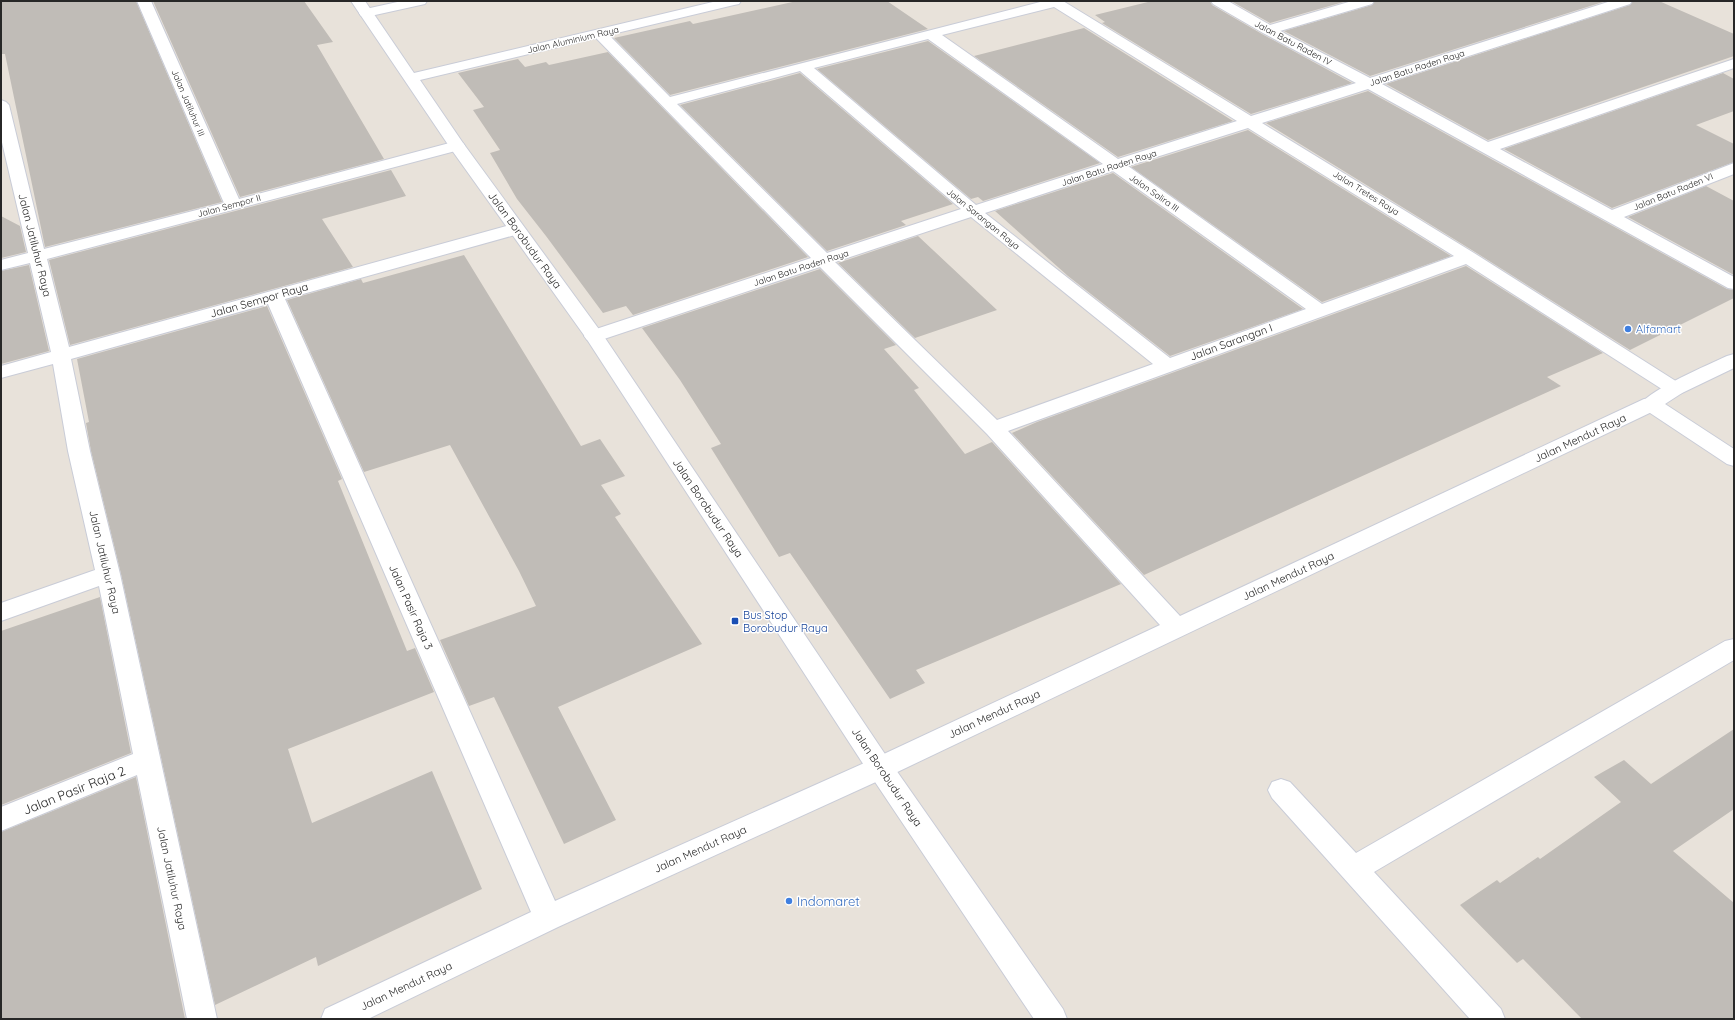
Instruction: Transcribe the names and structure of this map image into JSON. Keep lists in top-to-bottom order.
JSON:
{
  "streets": {
    "street": [
      "Jalan Aluminium Raya",
      "Jalan Batu Raden IV",
      "Jalan Batu Raden Raya",
      "Jalan Jatiluhur III",
      "Jalan Batu Raden VI",
      "Jalan Salira III",
      "Jalan Tretes Raya",
      "Jalan Sempor II",
      "Jalan Sarangan Raya",
      "Jalan Borobudur Raya",
      "Jalan Jatiluhur Raya",
      "Jalan Sempor Raya",
      "Jalan Sarangan I",
      "Jalan Mendut Raya",
      "Jalan Pasir Raja 3",
      "Jalan Pasir Raja 2"
    ]
  },
  "crossings": [
    ["Jalan Aluminium Raya", "Jalan Borobudur Raya"],
    ["Jalan Batu Raden IV", "Jalan Batu Raden Raya"],
    ["Jalan Batu Raden IV", "Jalan Batu Raden VI"],
    ["Jalan Batu Raden Raya", "Jalan Salira III"],
    ["Jalan Batu Raden Raya", "Jalan Tretes Raya"],
    ["Jalan Batu Raden Raya", "Jalan Sarangan Raya"],
    ["Jalan Batu Raden Raya", "Jalan Borobudur Raya"],
    ["Jalan Jatiluhur III", "Jalan Sempor II"],
    ["Jalan Salira III", "Jalan Sarangan I"],
    ["Jalan Tretes Raya", "Jalan Sarangan I"],
    ["Jalan Tretes Raya", "Jalan Mendut Raya"],
    ["Jalan Sempor II", "Jalan Borobudur Raya"],
    ["Jalan Sempor II", "Jalan Jatiluhur Raya"],
    ["Jalan Sarangan Raya", "Jalan Sarangan I"],
    ["Jalan Borobudur Raya", "Jalan Sempor Raya"],
    ["Jalan Borobudur Raya", "Jalan Mendut Raya"],
    ["Jalan Jatiluhur Raya", "Jalan Sempor Raya"],
    ["Jalan Jatiluhur Raya", "Jalan Pasir Raja 2"],
    ["Jalan Sempor Raya", "Jalan Pasir Raja 3"],
    ["Jalan Mendut Raya", "Jalan Pasir Raja 3"]
  ],
  "places": {
    "other": ["Alfamart", "Indomaret"],
    "transit": ["Bus Stop Borobudur Raya"]
  }
}
